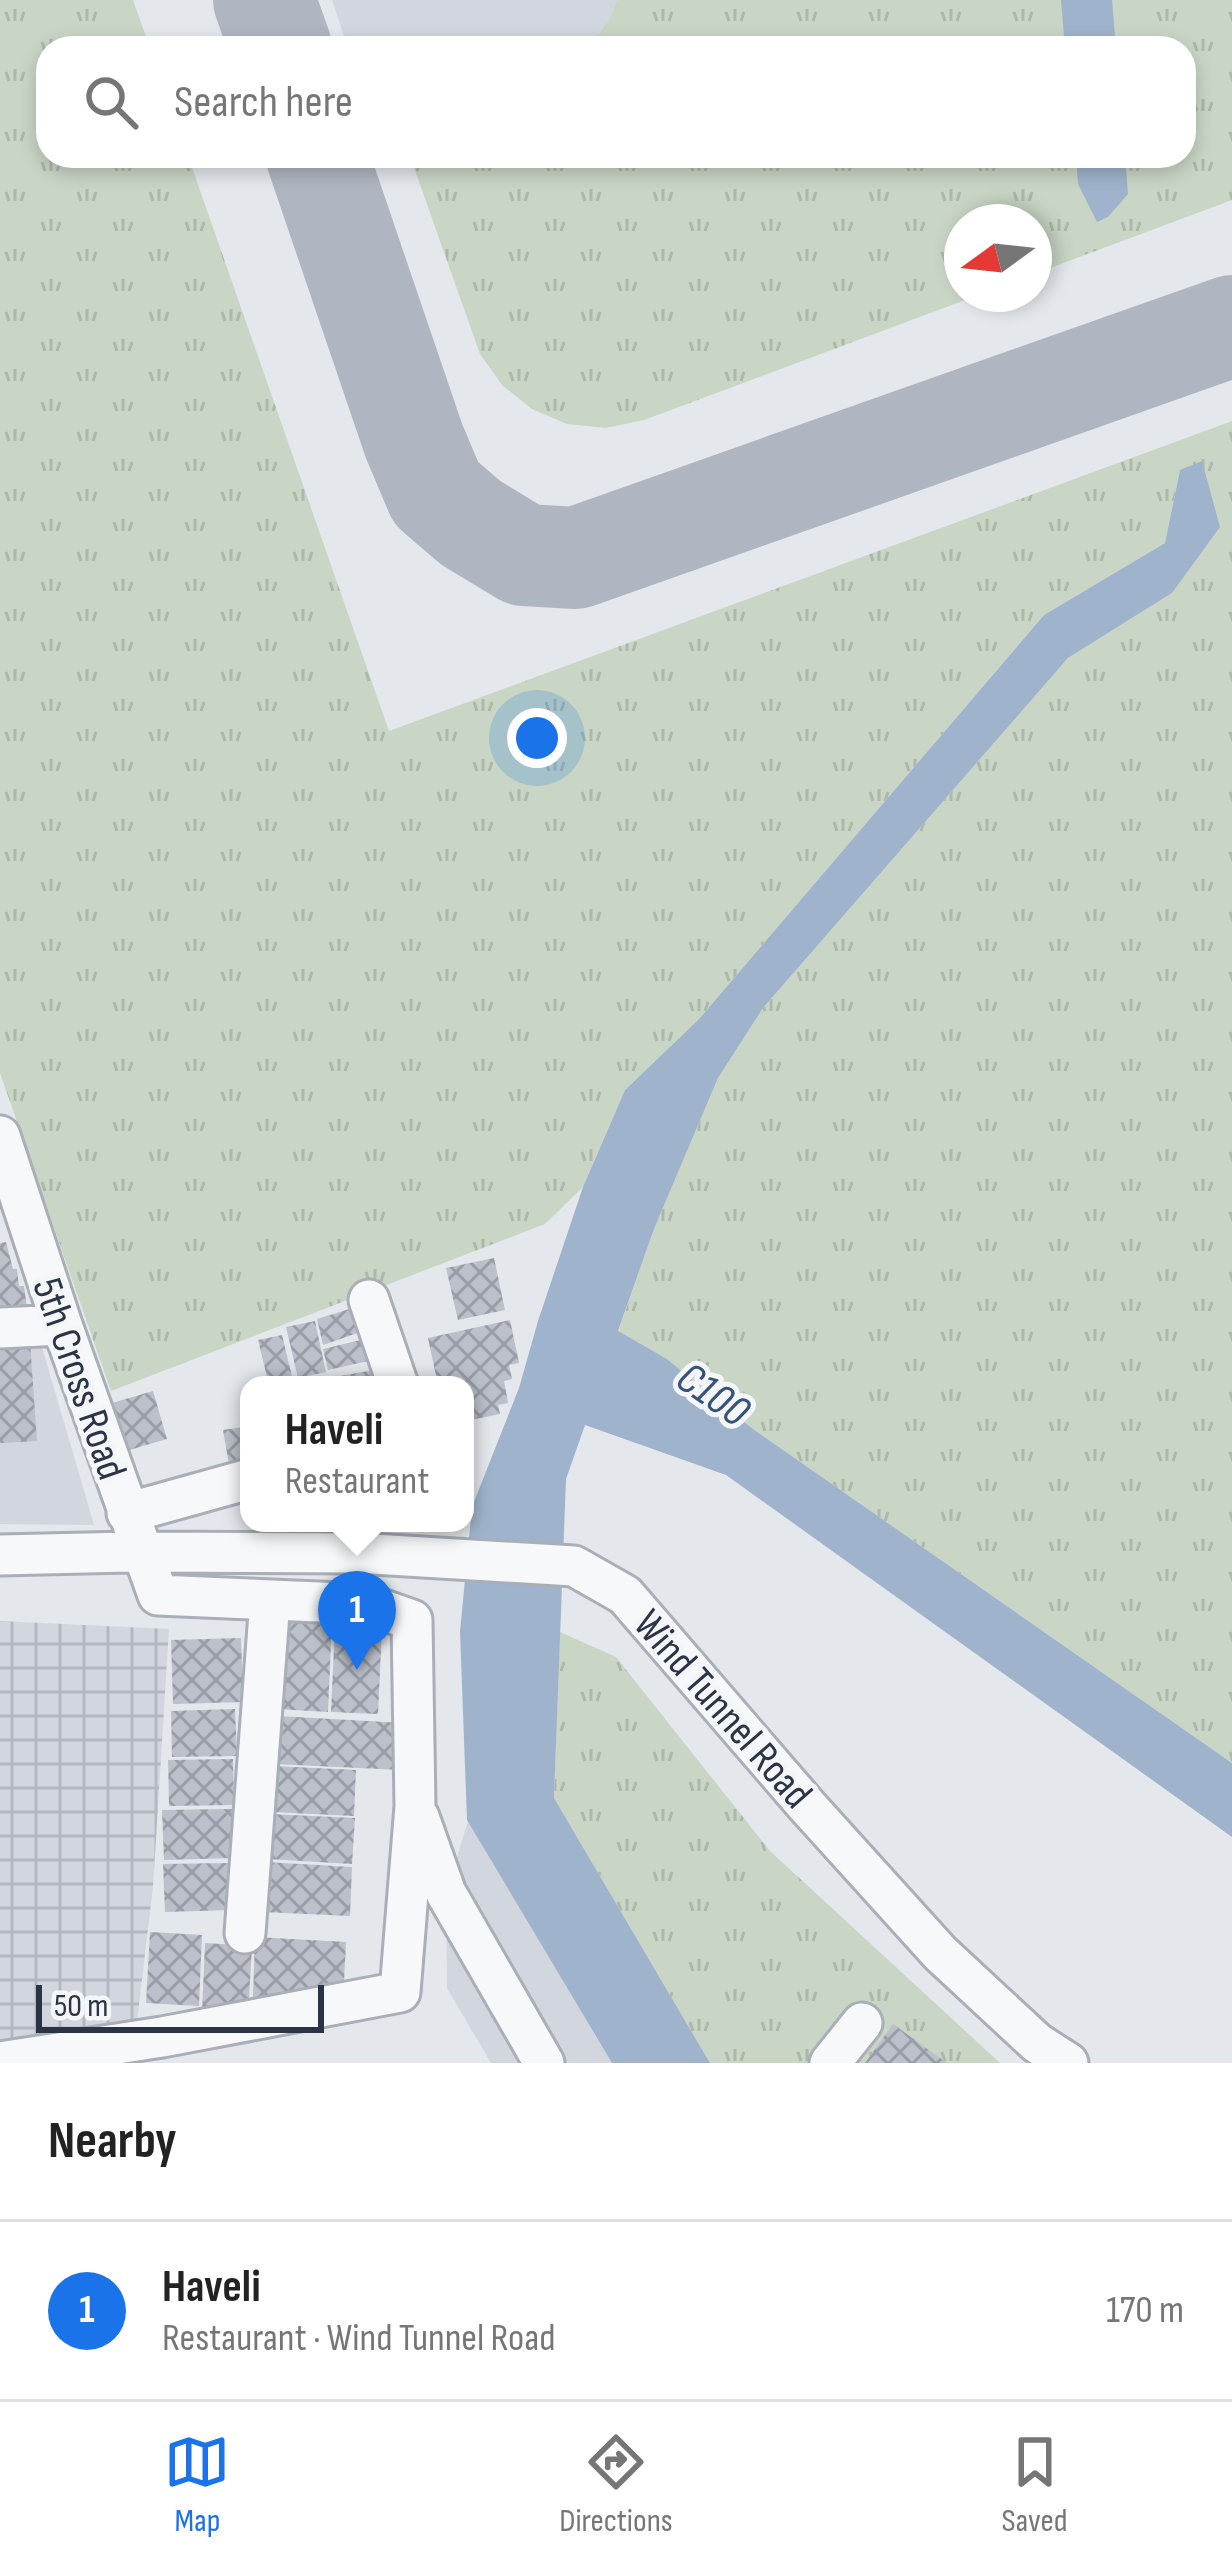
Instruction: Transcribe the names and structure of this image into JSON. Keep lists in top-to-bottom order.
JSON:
{
  "streets": {
    "street": ["5th Cross Road", "Wind Tunnel Road"]
  },
  "crossings": [
    ["5th Cross Road", "Wind Tunnel Road"]
  ],
  "water": ["C100"],
  "scale_bar": "50 m",
  "north": "left",
  "page": {
    "search": "Search here",
    "popup": ["Haveli", "Restaurant"],
    "pins": "1",
    "scale": "50 m",
    "heading": "Nearby",
    "list": [
      {
        "mark": "1",
        "name": "Haveli",
        "note": "Restaurant · Wind Tunnel Road",
        "value": "170 m"
      }
    ],
    "nav": ["Map", "Directions", "Saved"]
  }
}
